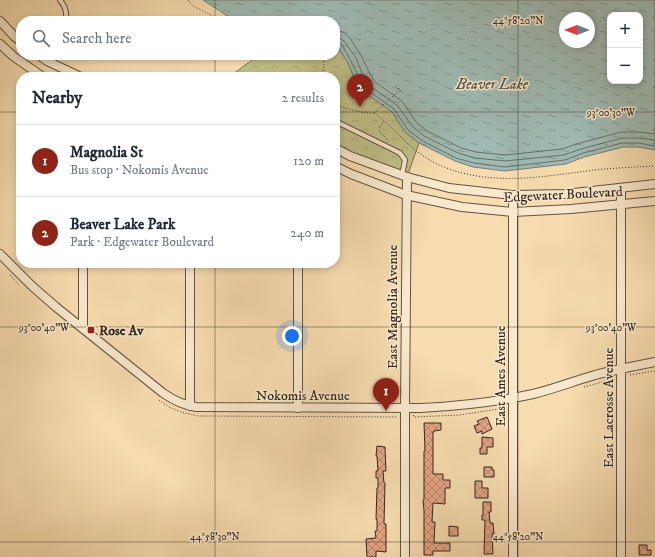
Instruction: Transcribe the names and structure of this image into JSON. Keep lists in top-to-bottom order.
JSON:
{
  "streets": {
    "street": [
      "Edgewater Boulevard",
      "East Magnolia Avenue",
      "East Ames Avenue",
      "Nokomis Avenue",
      "East Lacrosse Avenue"
    ]
  },
  "crossings": [
    ["Edgewater Boulevard", "East Magnolia Avenue"],
    ["Edgewater Boulevard", "East Ames Avenue"],
    ["Edgewater Boulevard", "East Lacrosse Avenue"],
    ["East Magnolia Avenue", "Nokomis Avenue"],
    ["East Ames Avenue", "Nokomis Avenue"],
    ["Nokomis Avenue", "East Lacrosse Avenue"]
  ],
  "water": ["Beaver Lake"],
  "places": {
    "transit": ["Rose Av"]
  },
  "north": "left",
  "page": {
    "map_buttons": ["+", "−"],
    "search": "Search here",
    "heading": ["Nearby", "2 results"],
    "pins": ["2", "1"],
    "list": [
      {
        "mark": "1",
        "name": "Magnolia St",
        "note": "Bus stop · Nokomis Avenue",
        "value": "120 m"
      },
      {
        "mark": "2",
        "name": "Beaver Lake Park",
        "note": "Park · Edgewater Boulevard",
        "value": "240 m"
      }
    ]
  },
  "coordinates": [
    "44°58'20\"N",
    "93°00'30\"W",
    "93°00'40\"W",
    "44°58'30\"N"
  ]
}
